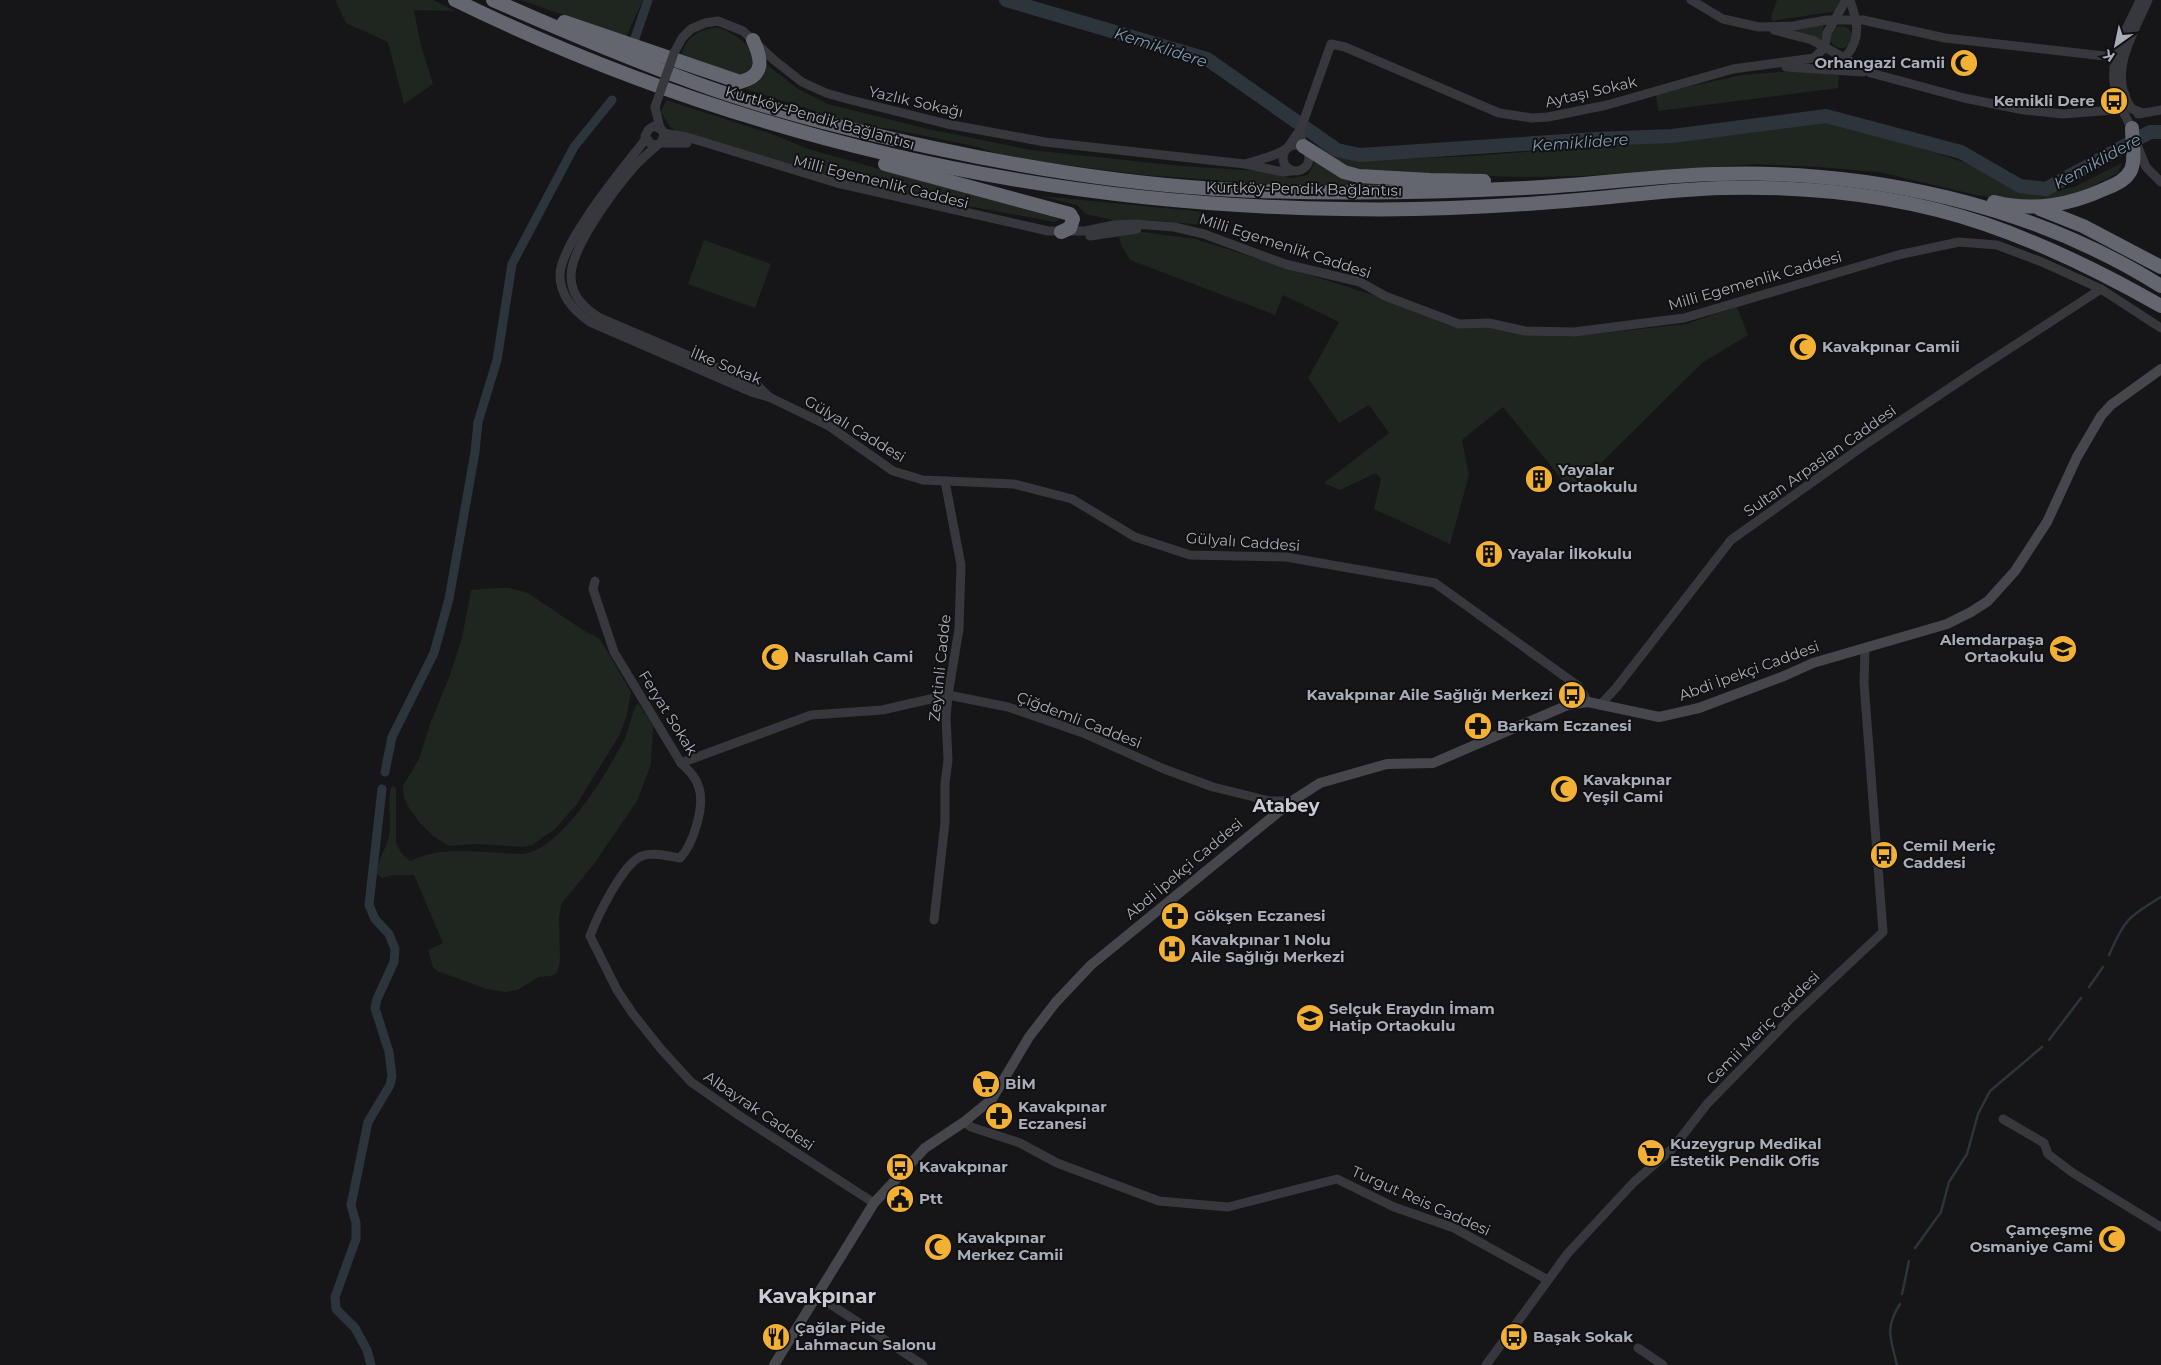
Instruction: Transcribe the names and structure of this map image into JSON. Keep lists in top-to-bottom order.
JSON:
{
  "streets": {
    "highway": ["Kurtköy-Pendik Bağlantısı"],
    "main road": ["Abdi İpekçi Caddesi"],
    "street": [
      "Aytaşı Sokak",
      "Yazlık Sokağı",
      "Milli Egemenlik Caddesi",
      "İlke Sokak",
      "Gülyalı Caddesi",
      "Sultan Arpaslan Caddesi",
      "Zeytinli Cadde",
      "Feryat Sokak",
      "Çiğdemli Caddesi",
      "Cemii Meriç Caddesi",
      "Albayrak Caddesi",
      "Turgut Reis Caddesi"
    ]
  },
  "crossings": [
    ["Aytaşı Sokak", "Yazlık Sokağı"],
    ["Yazlık Sokağı", "Milli Egemenlik Caddesi"],
    ["Yazlık Sokağı", "İlke Sokak"],
    ["Milli Egemenlik Caddesi", "İlke Sokak"],
    ["Milli Egemenlik Caddesi", "Sultan Arpaslan Caddesi"],
    ["İlke Sokak", "Gülyalı Caddesi"],
    ["Gülyalı Caddesi", "Zeytinli Cadde"],
    ["Gülyalı Caddesi", "Abdi İpekçi Caddesi"],
    ["Sultan Arpaslan Caddesi", "Abdi İpekçi Caddesi"],
    ["Zeytinli Cadde", "Çiğdemli Caddesi"],
    ["Abdi İpekçi Caddesi", "Çiğdemli Caddesi"],
    ["Abdi İpekçi Caddesi", "Cemii Meriç Caddesi"],
    ["Abdi İpekçi Caddesi", "Albayrak Caddesi"],
    ["Abdi İpekçi Caddesi", "Turgut Reis Caddesi"],
    ["Feryat Sokak", "Çiğdemli Caddesi"],
    ["Feryat Sokak", "Albayrak Caddesi"],
    ["Cemii Meriç Caddesi", "Turgut Reis Caddesi"]
  ],
  "districts": ["Atabey", "Kavakpınar"],
  "water": ["Kemiklidere"],
  "places": {
    "mosque": [
      "Orhangazi Camii",
      "Kavakpınar Camii",
      "Nasrullah Cami",
      "Kavakpınar Yeşil Cami",
      "Çamçeşme Osmaniye Cami",
      "Kavakpınar Merkez Camii"
    ],
    "bus stop": [
      "Kemikli Dere",
      "Kavakpınar Aile Sağlığı Merkezi",
      "Cemil Meriç Caddesi",
      "Kavakpınar",
      "Başak Sokak"
    ],
    "building": ["Yayalar Ortaokulu", "Yayalar İlkokulu"],
    "school or university": ["Alemdarpaşa Ortaokulu", "Selçuk Eraydın İmam Hatip Ortaokulu"],
    "pharmacy": ["Barkam Eczanesi", "Gökşen Eczanesi", "Kavakpınar Eczanesi"],
    "hospital": ["Kavakpınar 1 Nolu Aile Sağlığı Merkezi"],
    "supermarket": ["BİM", "Kuzeygrup Medikal Estetik Pendik Ofis"],
    "public building": ["Ptt"],
    "restaurant": ["Çağlar Pide Lahmacun Salonu"]
  },
  "north": "bottom left"
}
